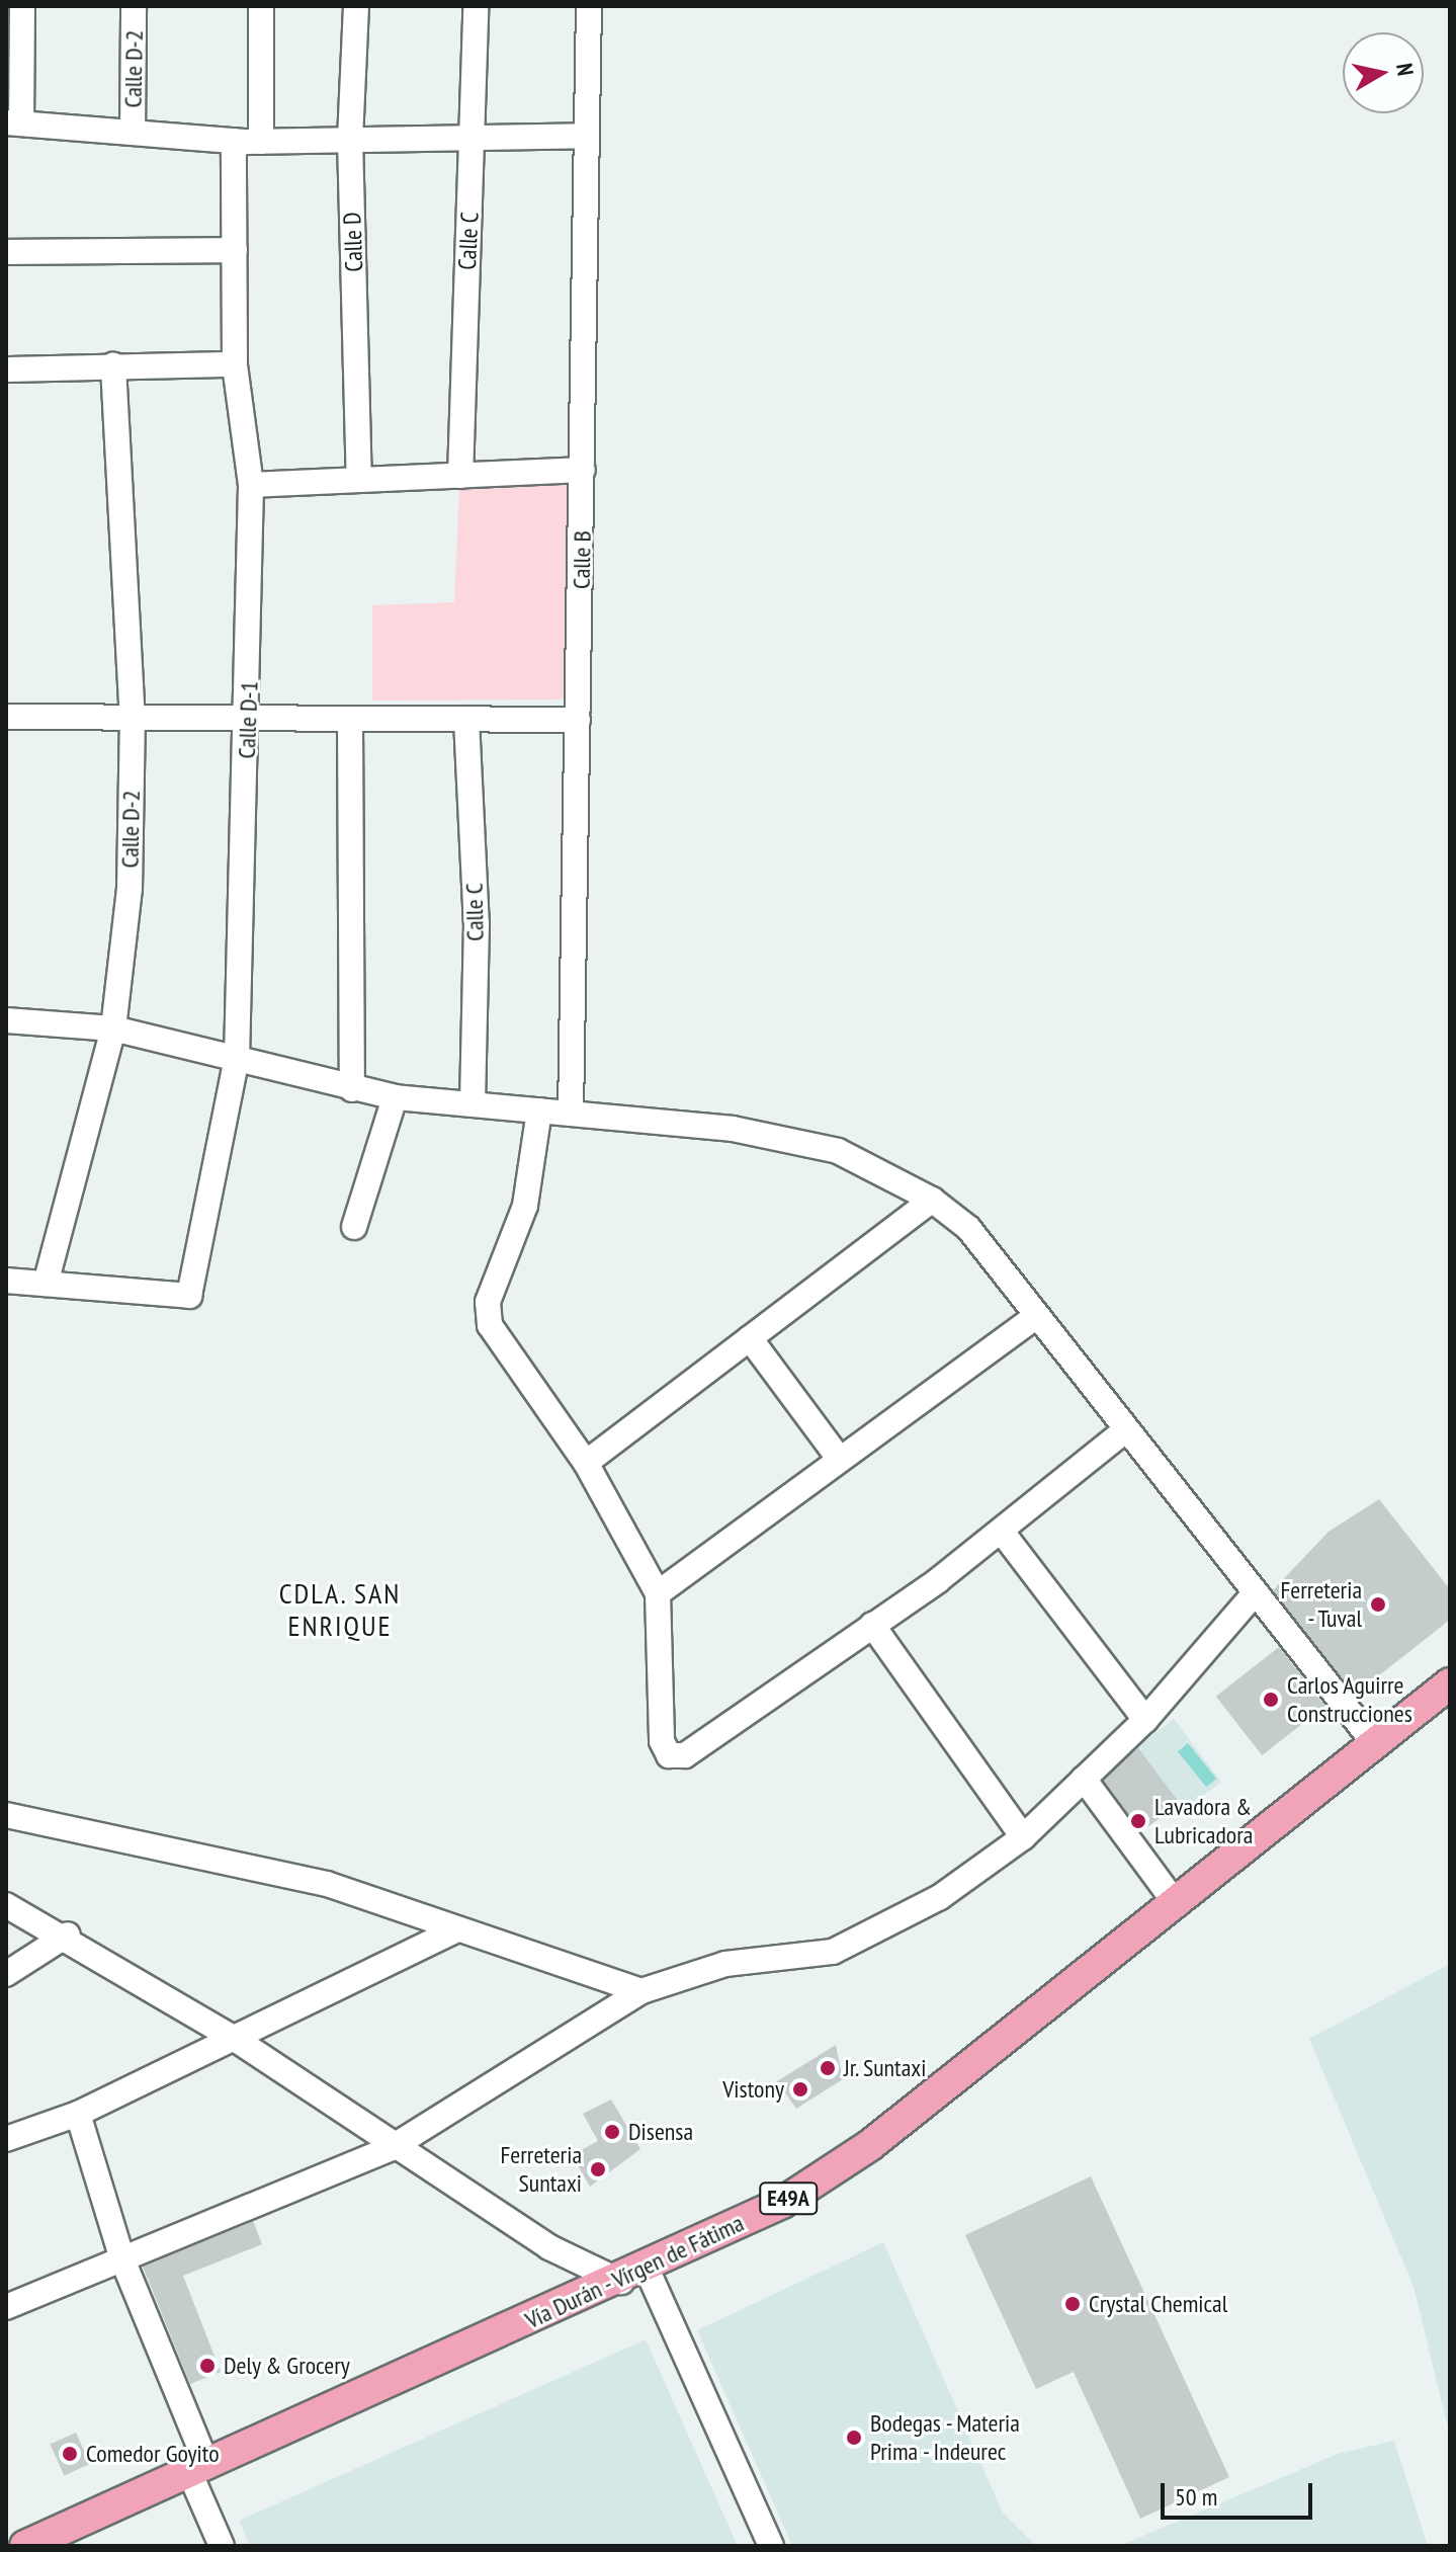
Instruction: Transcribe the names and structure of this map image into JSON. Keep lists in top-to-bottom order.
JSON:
{
  "streets": {
    "main road": ["E49A", "Vía Durán - Vírgen de Fátima"],
    "street": [
      "Calle D-2",
      "Calle C",
      "Calle D",
      "Calle B",
      "Calle D-1"
    ]
  },
  "crossings": [
    ["Calle D-2", "Calle D-1"]
  ],
  "districts": ["CDLA. SAN ENRIQUE"],
  "places": [
    "Ferreteria - Tuval",
    "Carlos Aguirre Construcciones",
    "Lavadora & Lubricadora",
    "Jr. Suntaxi",
    "Vistony",
    "Disensa",
    "Ferreteria Suntaxi",
    "Crystal Chemical",
    "Dely & Grocery",
    "Bodegas - Materia Prima - Indeurec",
    "Comedor Goyito"
  ],
  "scale_bar": "50 m",
  "north": "right"
}
